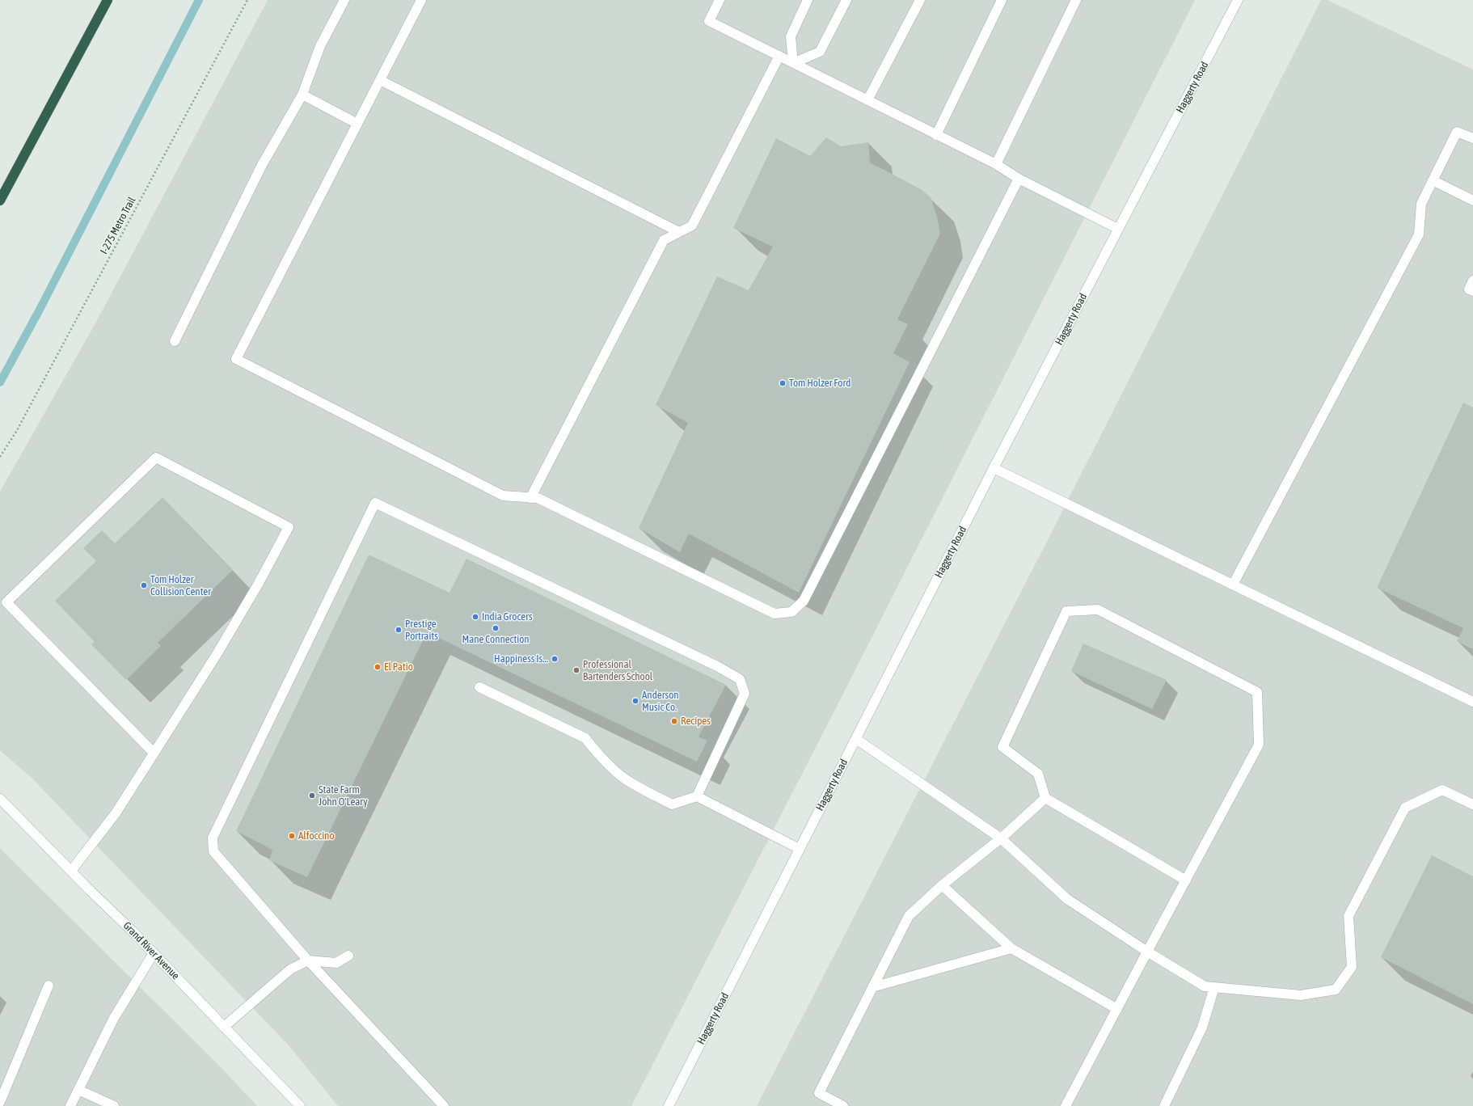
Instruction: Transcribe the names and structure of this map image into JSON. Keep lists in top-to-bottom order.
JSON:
{
  "streets": {
    "street": ["Haggerty Road", "Grand River Avenue"],
    "path": ["I-275 Metro Trail"]
  },
  "places": [
    "Tom Holzer Ford",
    "Tom Holzer Collision Center",
    "India Grocers",
    "Mane Connection",
    "Prestige Portraits",
    "Happiness Is...",
    "El Patio",
    "Professional Bartenders School",
    "Anderson Music Co.",
    "Recipes",
    "State Farm John O'Leary",
    "Alfoccino"
  ]
}
